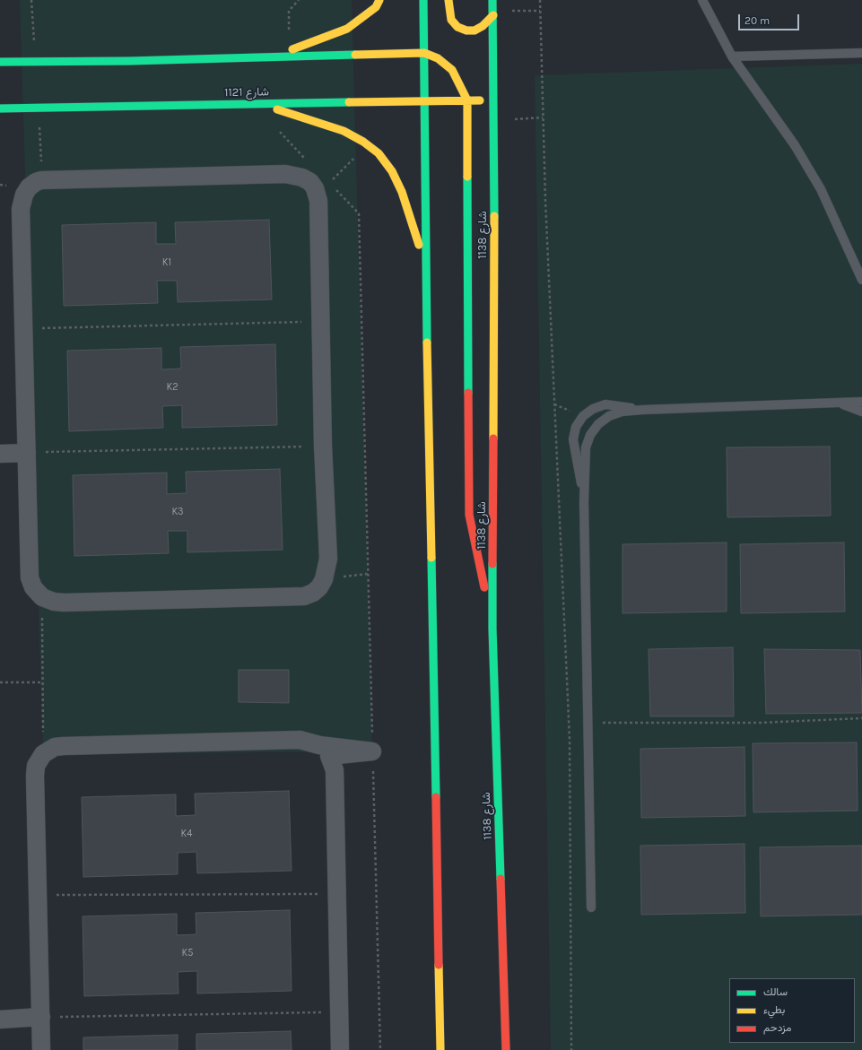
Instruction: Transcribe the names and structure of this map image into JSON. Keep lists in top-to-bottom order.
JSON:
{
  "streets": {
    "street": ["شارع 1121", "شارع 1138"]
  },
  "crossings": [
    ["شارع 1121", "شارع 1138"]
  ],
  "house_numbers": [
    "K1",
    "K2",
    "K3",
    "K4",
    "K5"
  ],
  "legend": ["سالك", "بطيء", "مزدحم"],
  "scale_bar": "20 m"
}
